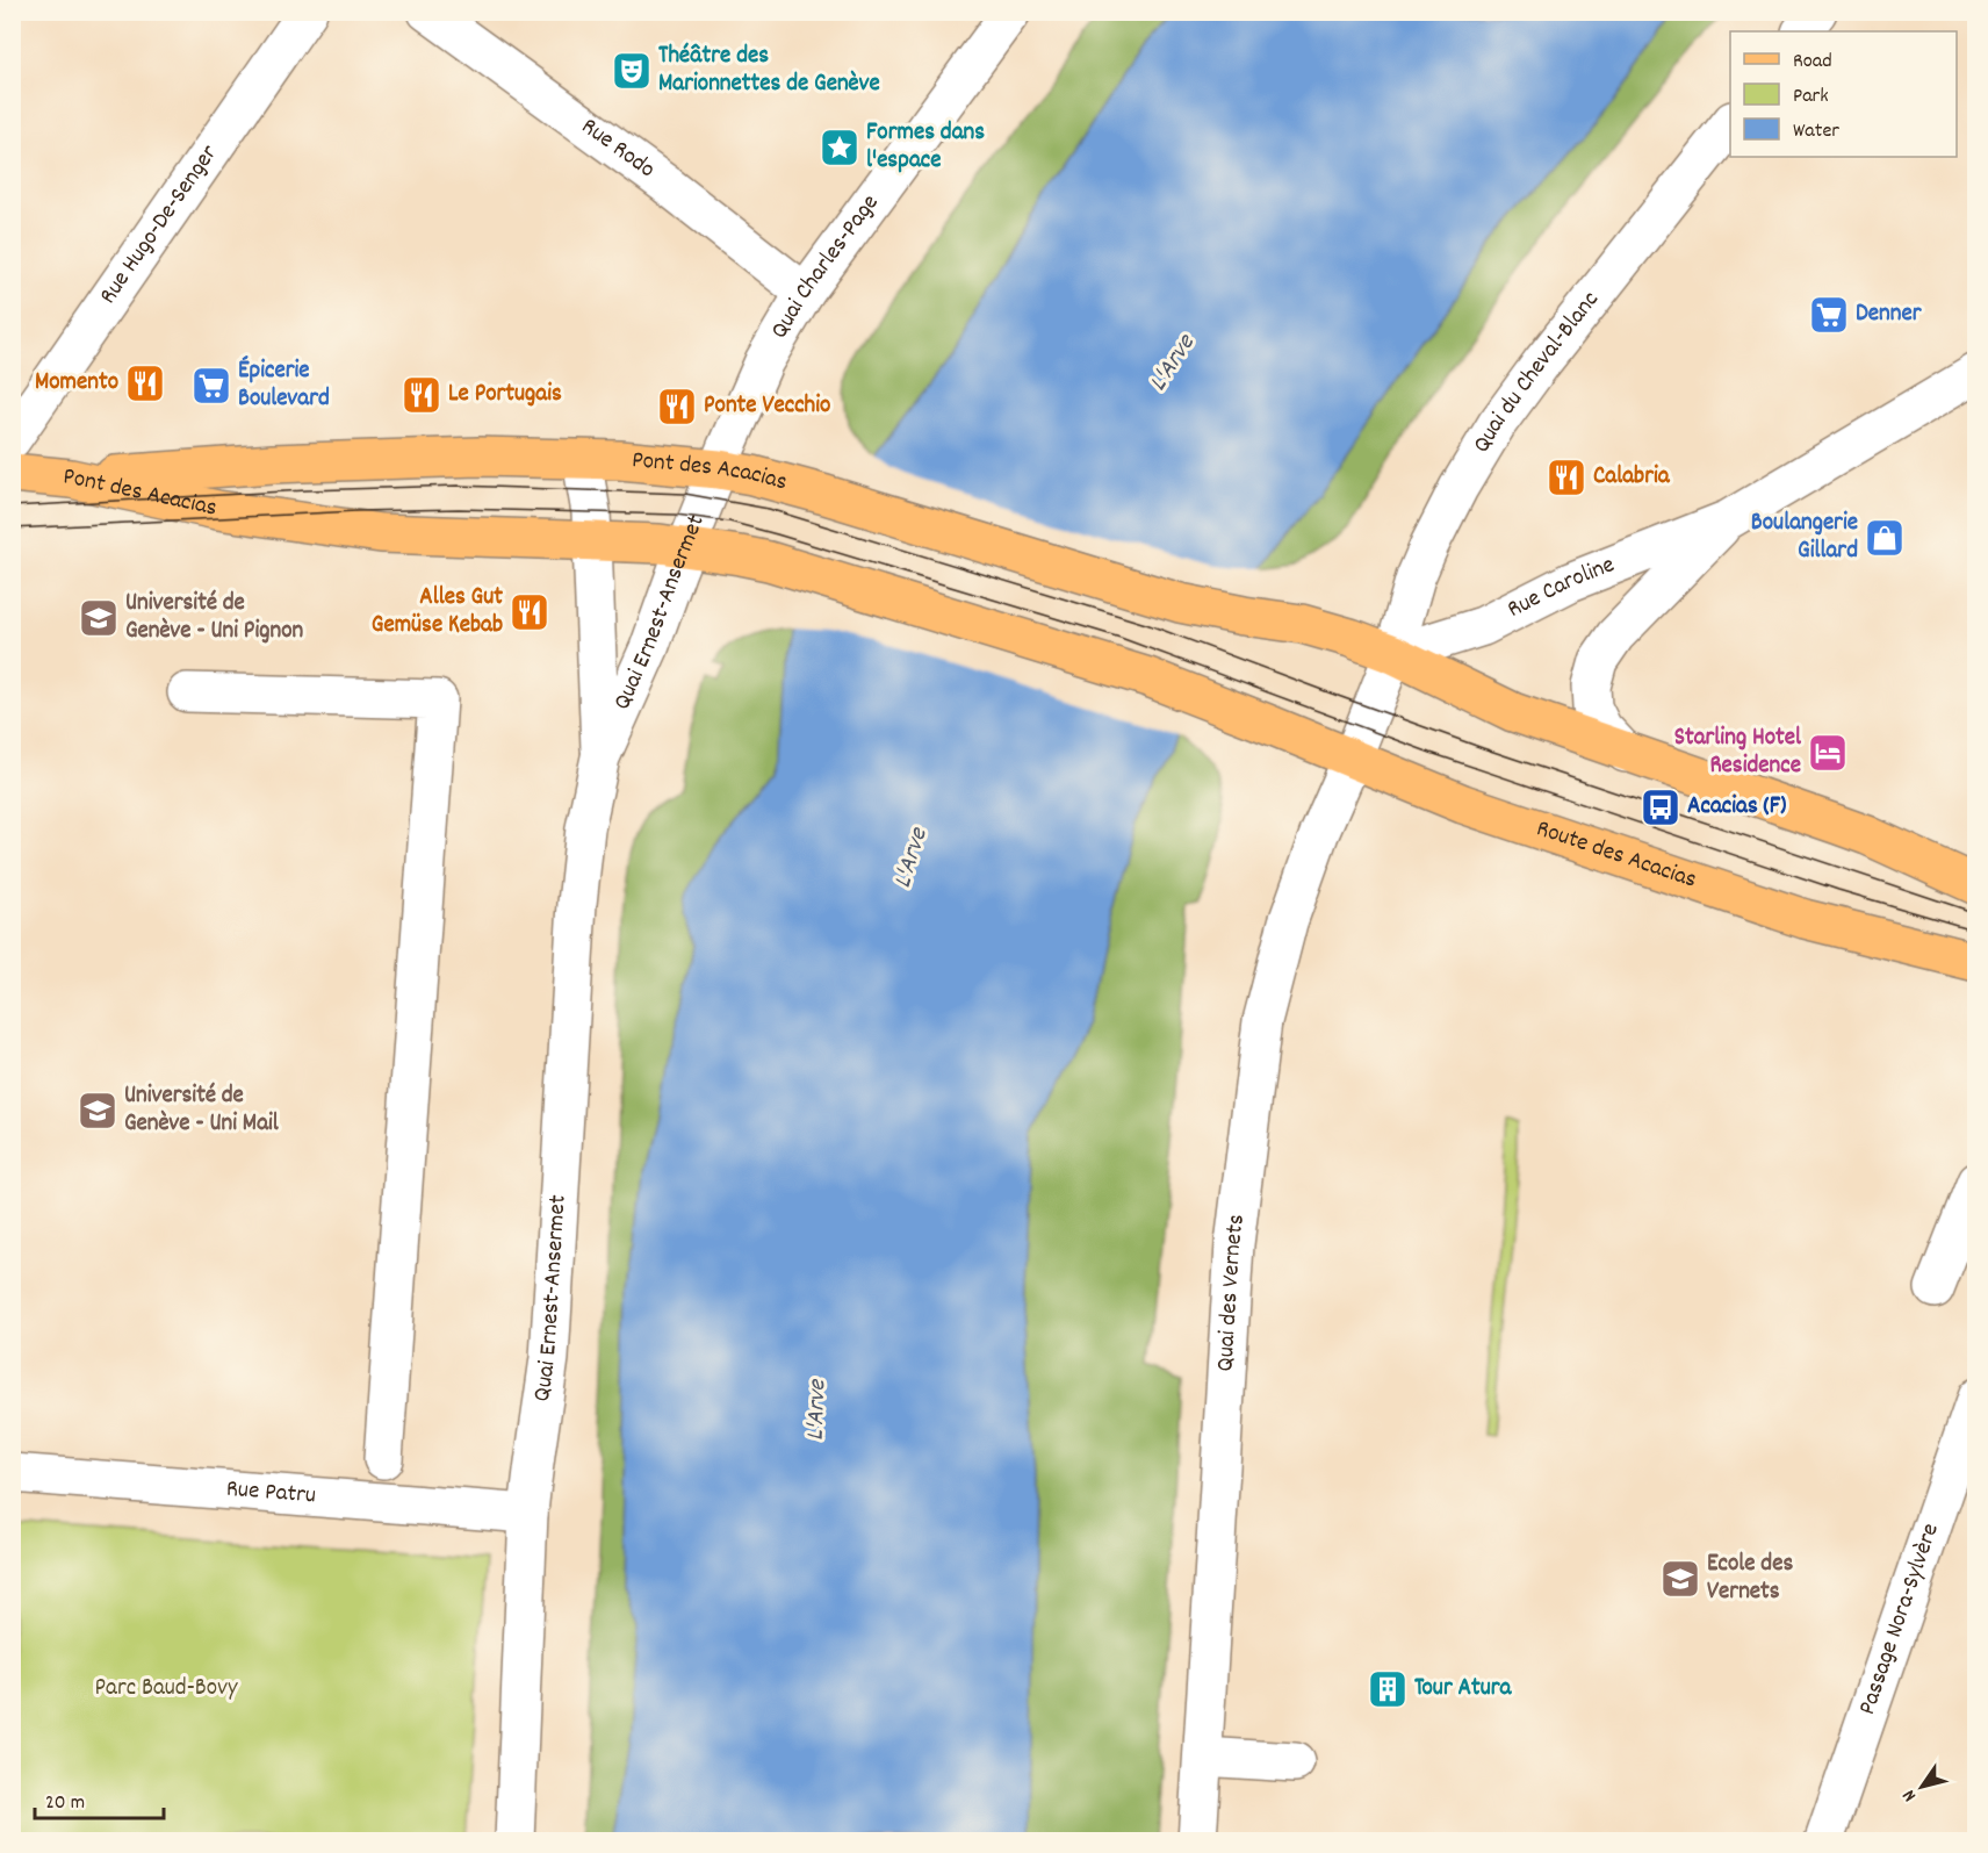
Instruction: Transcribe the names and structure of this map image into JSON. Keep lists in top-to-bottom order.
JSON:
{
  "streets": {
    "main road": ["Pont des Acacias", "Route des Acacias"],
    "street": [
      "Rue Rodo",
      "Rue Hugo-De-Senger",
      "Quai Charles-Page",
      "Quai du Cheval-Blanc",
      "Rue Caroline",
      "Quai Ernest-Ansermet",
      "Quai des Vernets",
      "Rue Patru",
      "Passage Nora-Sylvère"
    ]
  },
  "crossings": [
    ["Rue Rodo", "Quai Charles-Page"],
    ["Quai Charles-Page", "Pont des Acacias"],
    ["Quai Charles-Page", "Quai Ernest-Ansermet"],
    ["Quai du Cheval-Blanc", "Pont des Acacias"],
    ["Quai du Cheval-Blanc", "Rue Caroline"],
    ["Pont des Acacias", "Rue Caroline"],
    ["Pont des Acacias", "Quai Ernest-Ansermet"],
    ["Pont des Acacias", "Route des Acacias"],
    ["Quai Ernest-Ansermet", "Rue Patru"],
    ["Route des Acacias", "Quai des Vernets"]
  ],
  "water": ["L'Arve"],
  "parks": ["Parc Baud-Bovy"],
  "places": {
    "theatre": ["Théâtre des Marionnettes de Genève"],
    "place": ["Formes dans l'espace"],
    "supermarket": ["Denner", "Épicerie Boulevard"],
    "restaurant": [
      "Momento",
      "Le Portugais",
      "Ponte Vecchio",
      "Calabria",
      "Alles Gut Gemüse Kebab"
    ],
    "shop": ["Boulangerie Gillard"],
    "school or university": ["Université de Genève - Uni Pignon", "Université de Genève - Uni Mail", "Ecole des Vernets"],
    "hotel": ["Starling Hotel Residence"],
    "bus stop": ["Acacias (F)"],
    "building": ["Tour Atura"]
  },
  "legend": ["Road", "Park", "Water"],
  "scale_bar": "20 m",
  "north": "bottom left"
}
